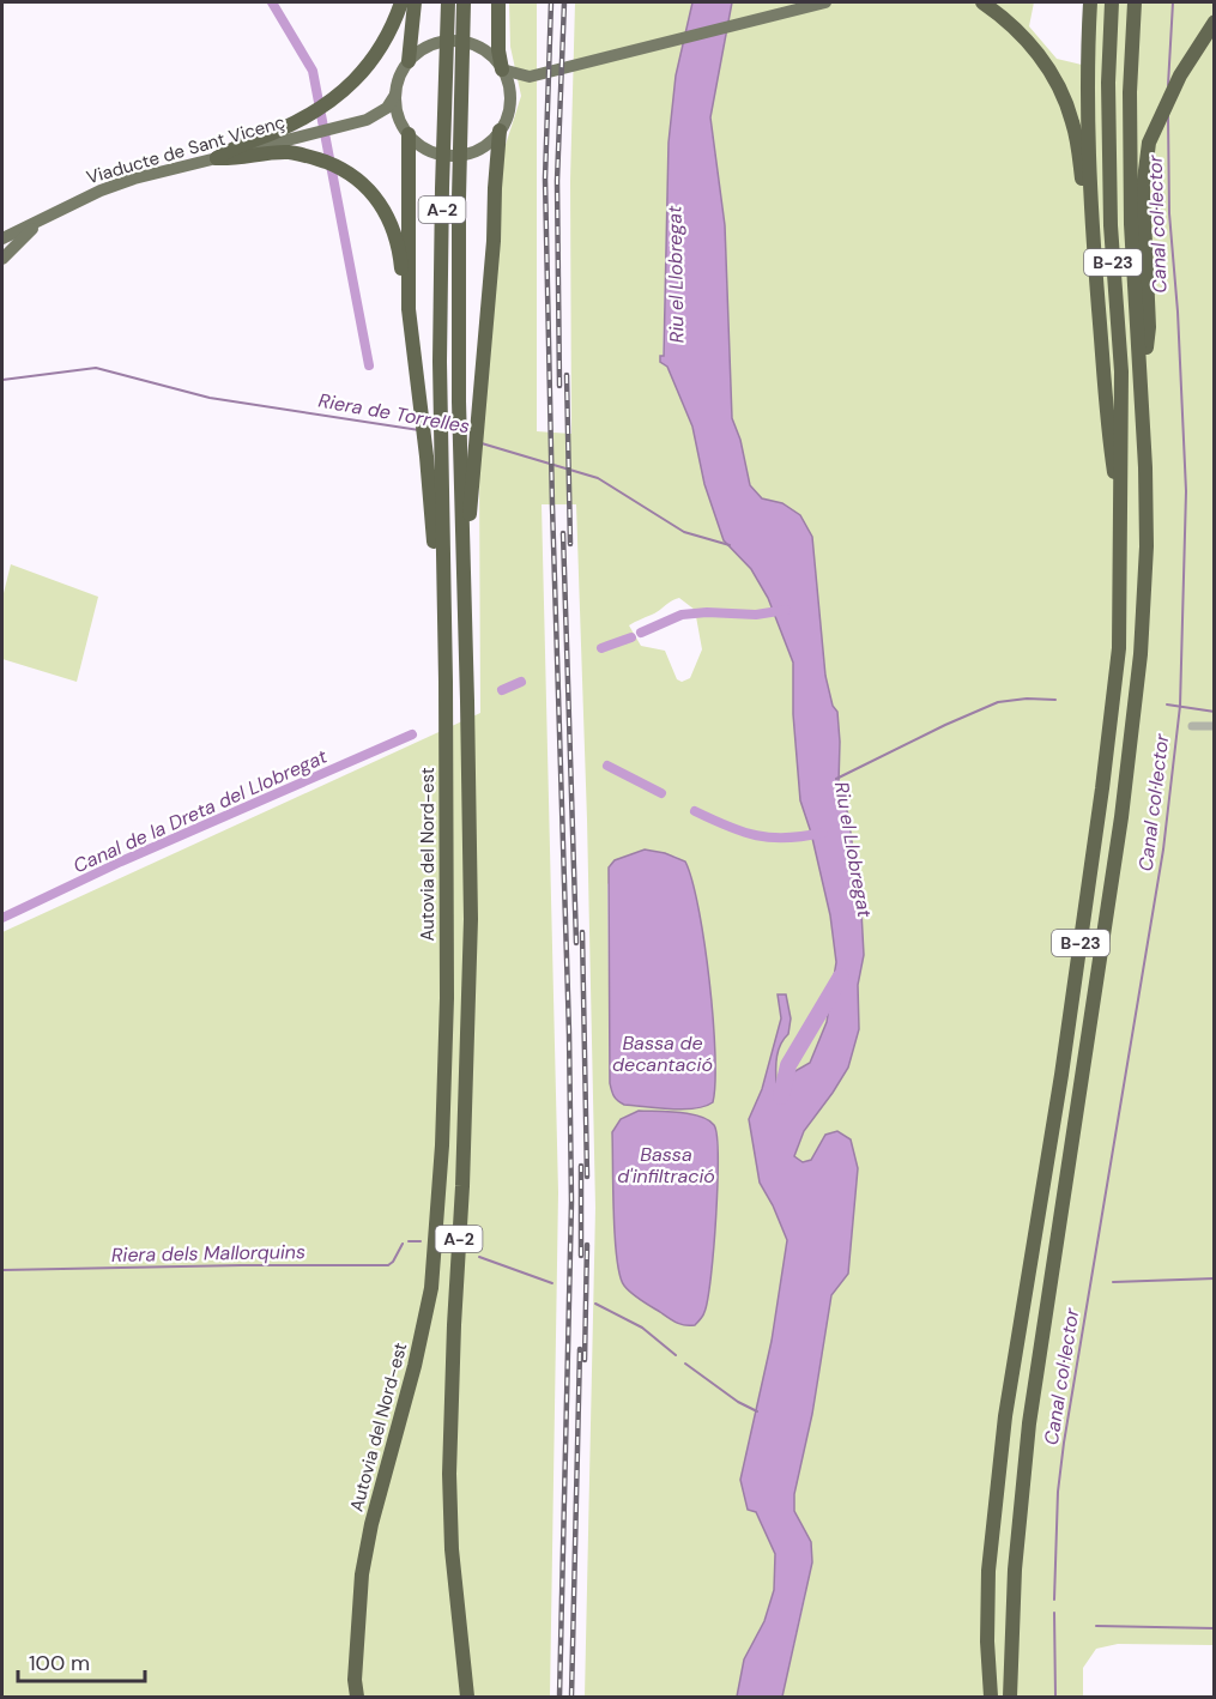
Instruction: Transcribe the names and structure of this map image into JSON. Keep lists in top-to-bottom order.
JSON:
{
  "streets": {
    "highway": ["A-2", "B-23", "Autovia del Nord-est"],
    "main road": ["Viaducte de Sant Vicenç"]
  },
  "water": [
    "Canal col·lector",
    "Riu el Llobregat",
    "Riera de Torrelles",
    "Canal de la Dreta del Llobregat",
    "Bassa de decantació",
    "Bassa d'infiltració",
    "Riera dels Mallorquins"
  ],
  "scale_bar": "100 m"
}
